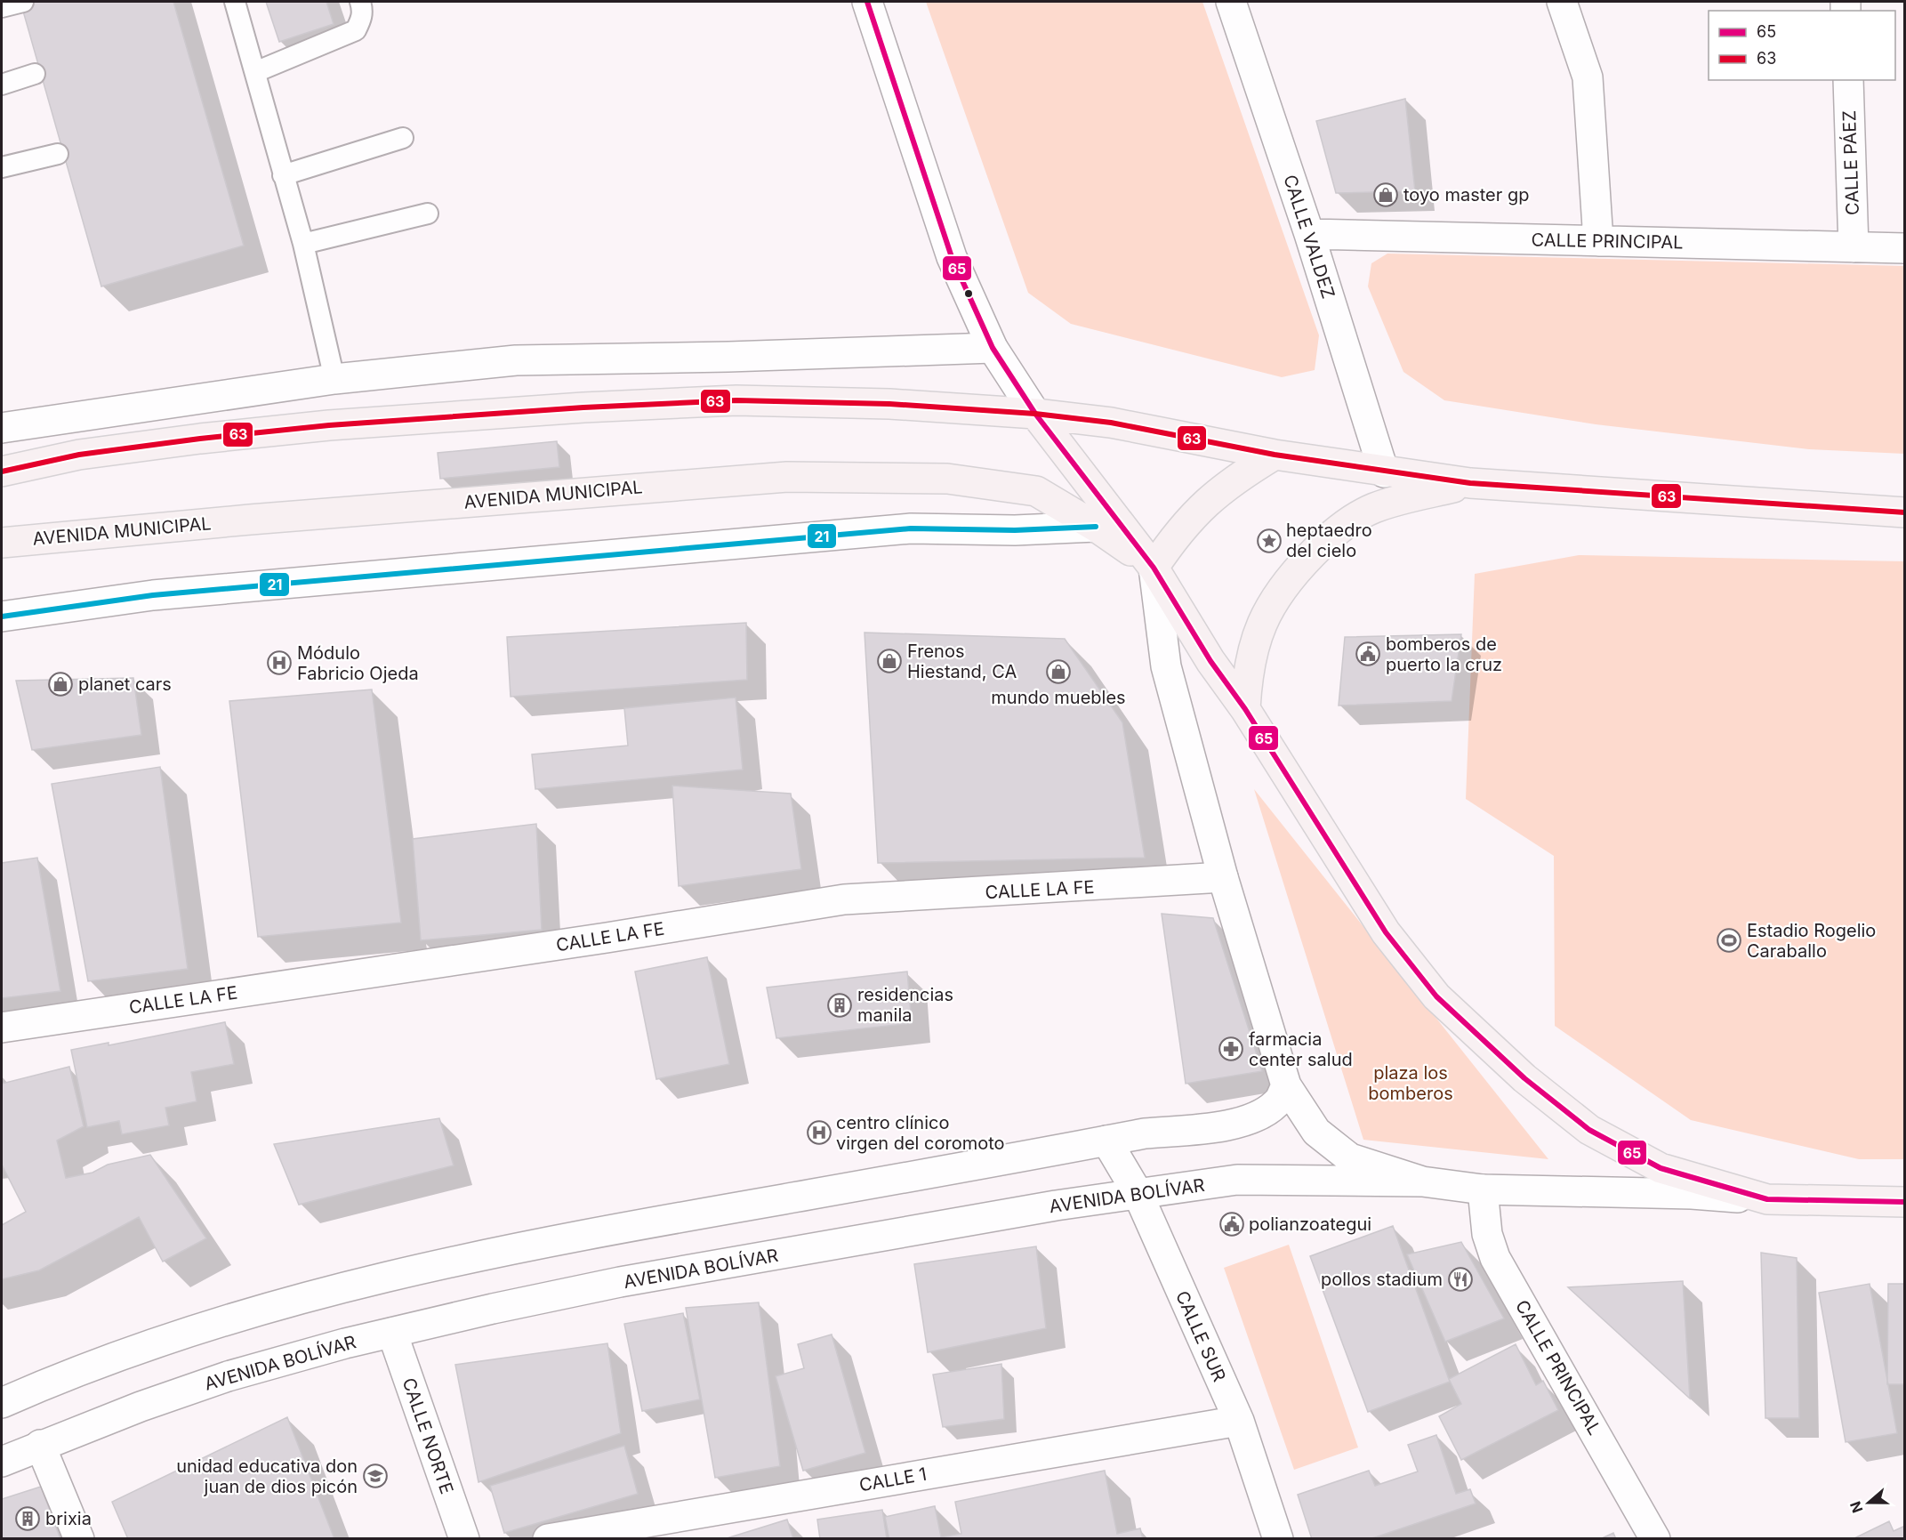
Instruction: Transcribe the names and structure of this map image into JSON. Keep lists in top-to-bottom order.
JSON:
{
  "streets": {
    "highway": ["AVENIDA MUNICIPAL"],
    "street": [
      "CALLE PÁEZ",
      "CALLE VALDEZ",
      "CALLE PRINCIPAL",
      "CALLE LA FE",
      "AVENIDA BOLÍVAR",
      "CALLE SUR",
      "CALLE NORTE",
      "CALLE 1"
    ]
  },
  "crossings": [
    ["CALLE PÁEZ", "CALLE PRINCIPAL"],
    ["CALLE VALDEZ", "CALLE PRINCIPAL"],
    ["AVENIDA BOLÍVAR", "CALLE SUR"],
    ["AVENIDA BOLÍVAR", "CALLE NORTE"],
    ["CALLE SUR", "CALLE 1"]
  ],
  "parks": ["plaza los bomberos"],
  "places": {
    "shop": [
      "toyo master gp",
      "Frenos Hiestand, CA",
      "mundo muebles",
      "planet cars"
    ],
    "place": ["heptaedro del cielo"],
    "public building": ["bomberos de puerto la cruz", "polianzoategui"],
    "hospital": ["Módulo Fabricio Ojeda", "centro clínico virgen del coromoto"],
    "sports": ["Estadio Rogelio Caraballo"],
    "building": ["residencias manila", "brixia"],
    "pharmacy": ["farmacia center salud"],
    "restaurant": ["pollos stadium"],
    "school or university": ["unidad educativa don juan de dios picón"]
  },
  "lines": ["transit line 65", "transit line 63", "transit line 21"],
  "legend": ["65", "63"],
  "north": "left"
}
